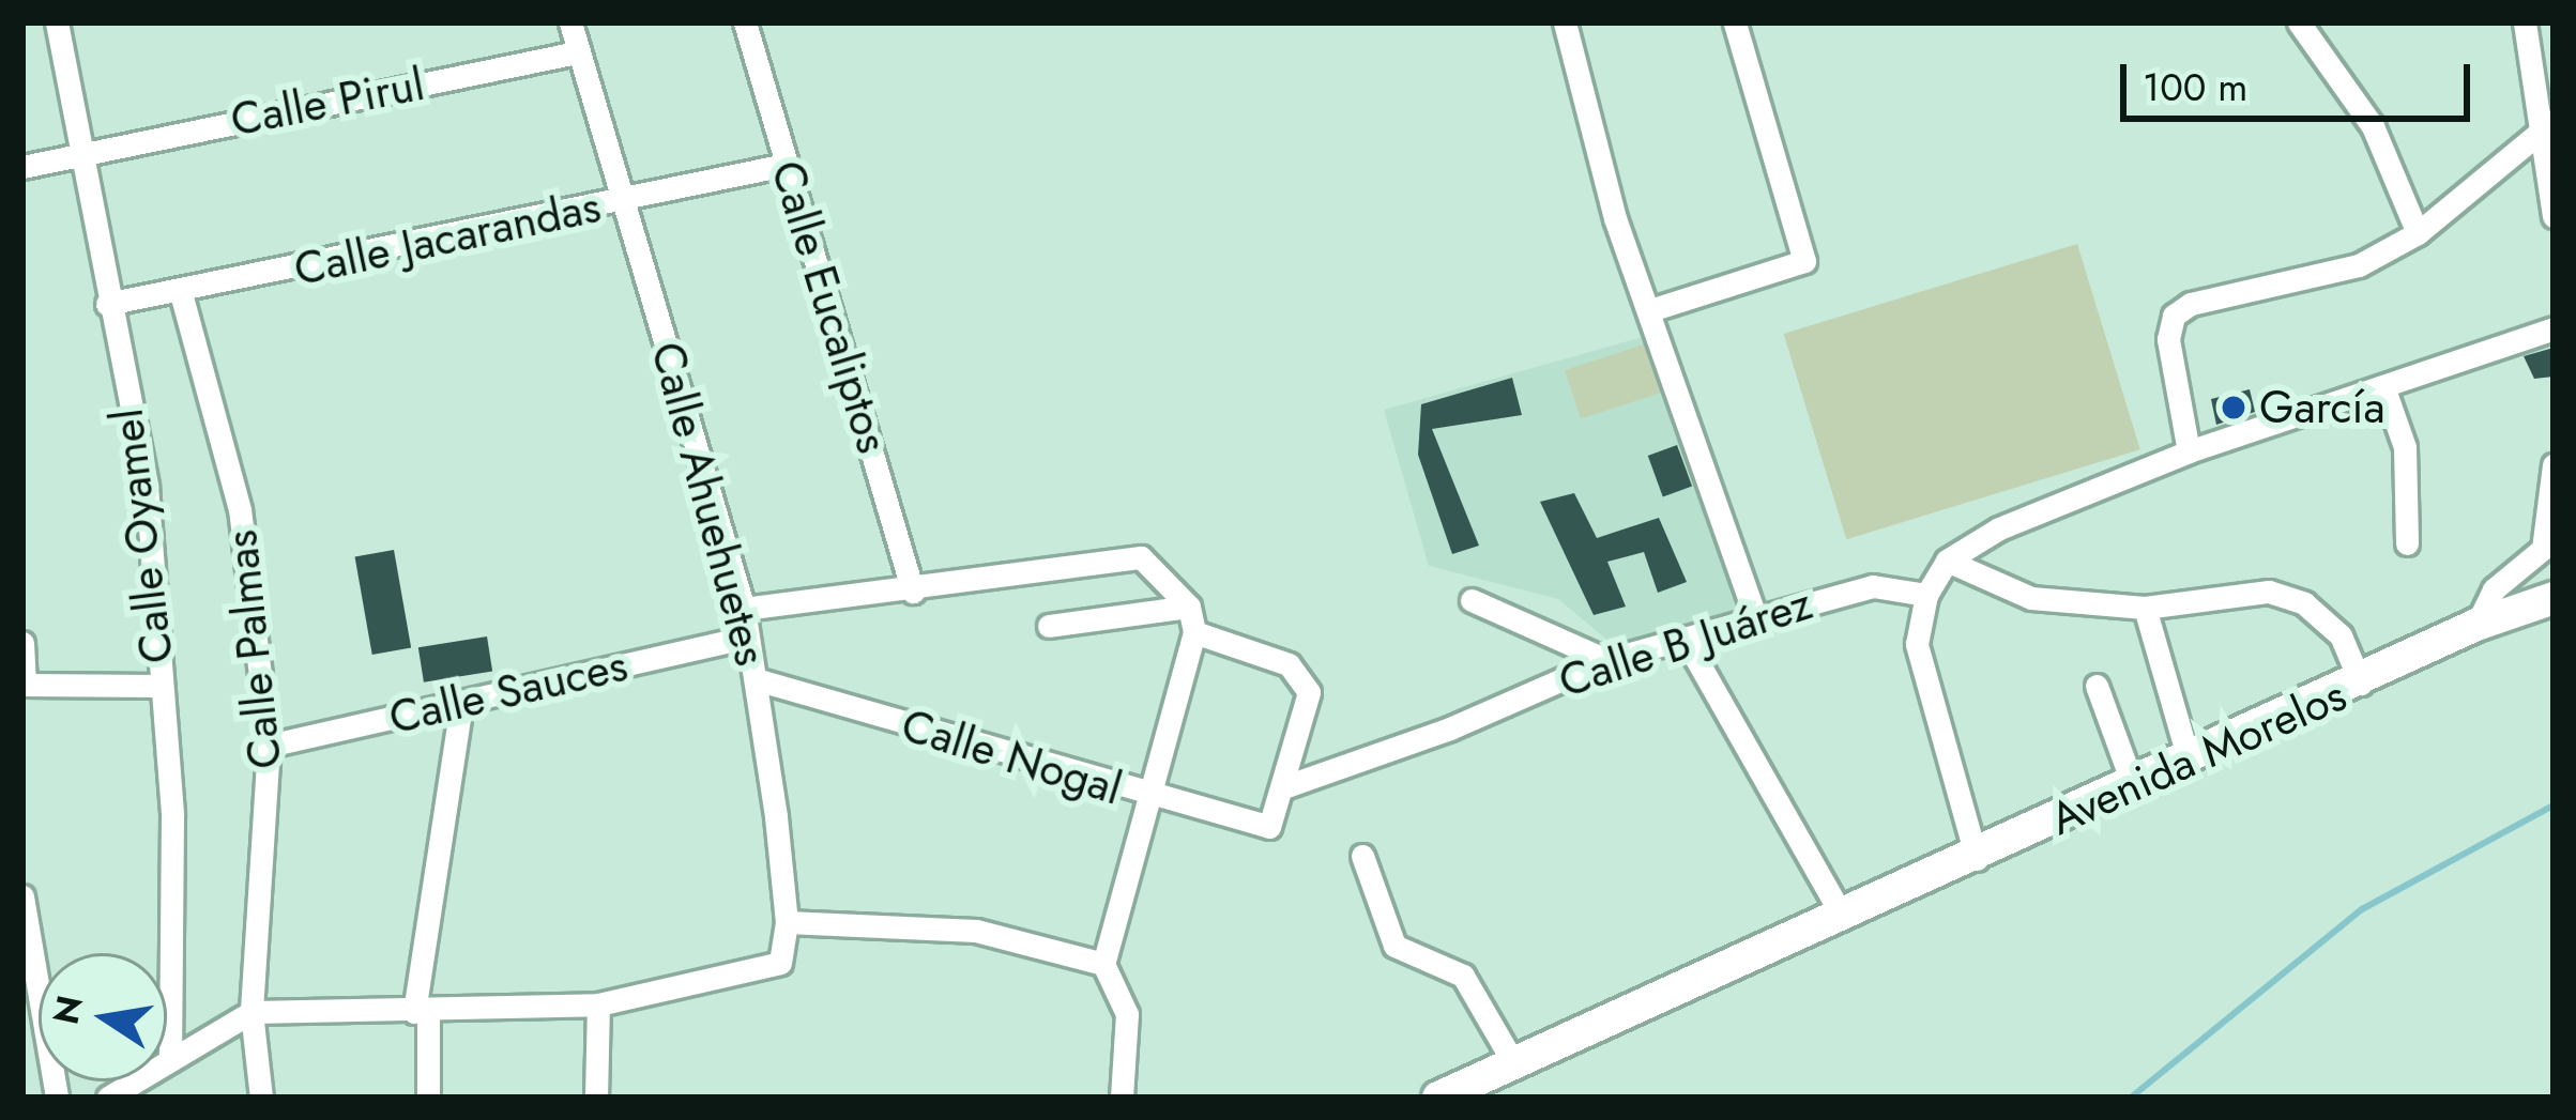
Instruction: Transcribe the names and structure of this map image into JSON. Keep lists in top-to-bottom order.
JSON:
{
  "streets": {
    "main road": ["Avenida Morelos"],
    "street": [
      "Calle Pirul",
      "Calle Jacarandas",
      "Calle Eucaliptos",
      "Calle Ahuehuetes",
      "Calle Oyamel",
      "Calle B Juárez",
      "Calle Palmas",
      "Calle Sauces",
      "Calle Nogal"
    ]
  },
  "crossings": [
    ["Calle Pirul", "Calle Ahuehuetes"],
    ["Calle Pirul", "Calle Oyamel"],
    ["Calle Jacarandas", "Calle Eucaliptos"],
    ["Calle Jacarandas", "Calle Ahuehuetes"],
    ["Calle Jacarandas", "Calle Oyamel"],
    ["Calle Jacarandas", "Calle Palmas"],
    ["Calle Ahuehuetes", "Calle Sauces"],
    ["Calle Ahuehuetes", "Calle Nogal"],
    ["Calle B Juárez", "Calle Nogal"],
    ["Calle Palmas", "Calle Sauces"]
  ],
  "places": ["García"],
  "scale_bar": "100 m",
  "north": "left"
}
